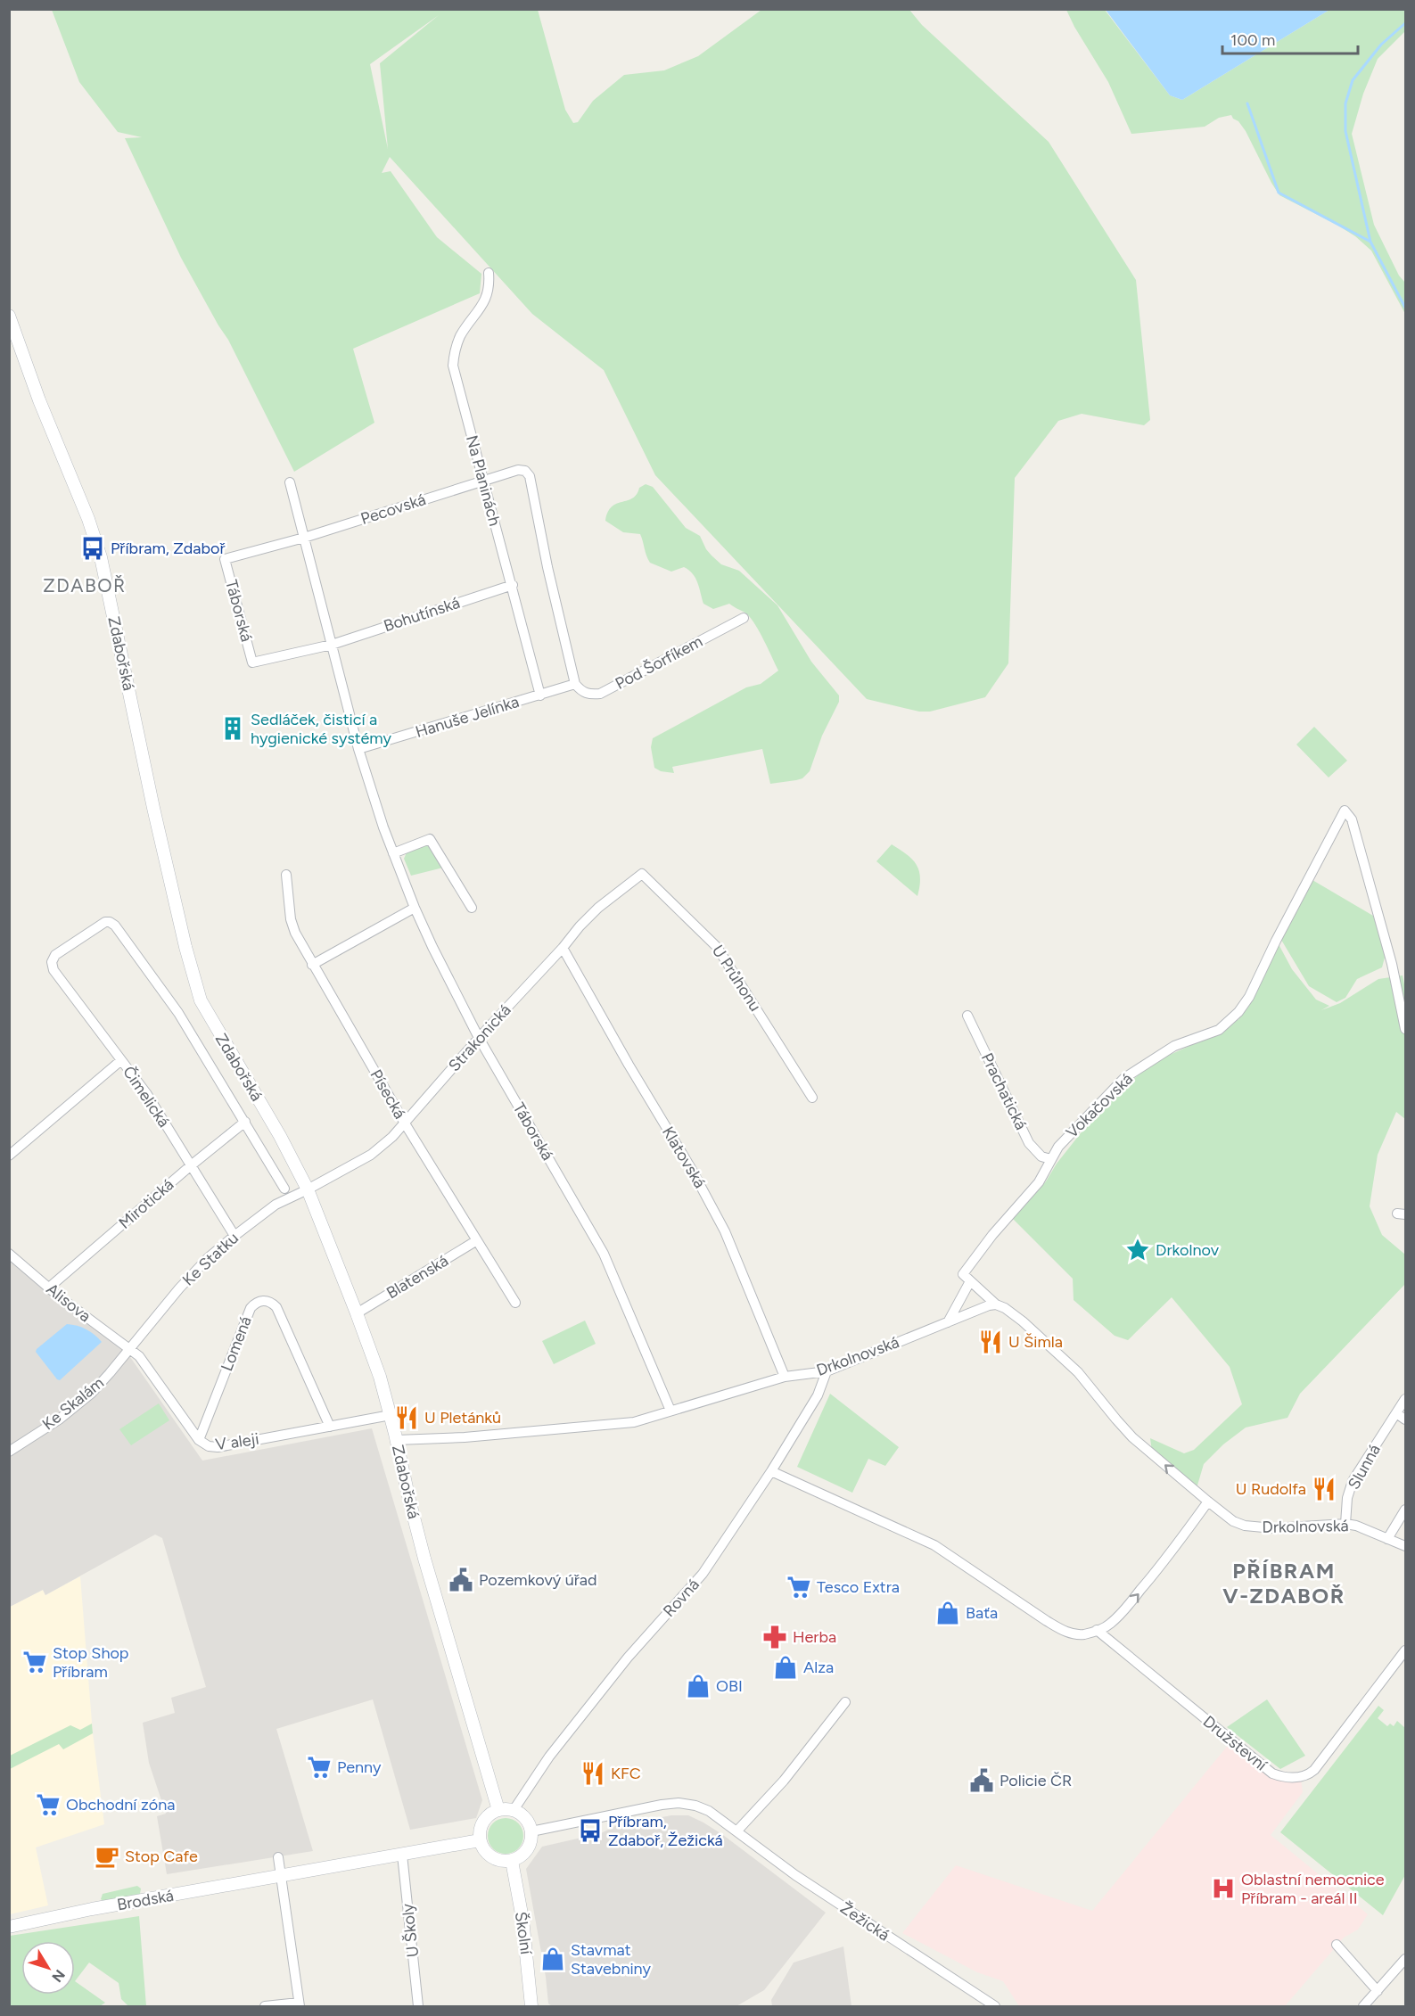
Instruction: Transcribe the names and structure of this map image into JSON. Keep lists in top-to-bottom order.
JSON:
{
  "streets": {
    "street": [
      "Na Planinách",
      "Pecovská",
      "Táborská",
      "Bohutínská",
      "Zdabořská",
      "Pod Šorfíkem",
      "Hanuše Jelínka",
      "U Průhonu",
      "Strakonická",
      "Prachatická",
      "Písecká",
      "Čimelická",
      "Vokačovská",
      "Klatovská",
      "Mirotická",
      "Ke Statku",
      "Blatenská",
      "Alisova",
      "Lomená",
      "Drkolnovská",
      "Ke Skalám",
      "V aleji",
      "Slunná",
      "Rovná",
      "Družstevní",
      "Brodská",
      "Žežická",
      "U Školy",
      "Školní"
    ]
  },
  "crossings": [
    ["Na Planinách", "Pecovská"],
    ["Na Planinách", "Bohutínská"],
    ["Na Planinách", "Hanuše Jelínka"],
    ["Pecovská", "Táborská"],
    ["Pecovská", "Pod Šorfíkem"],
    ["Pecovská", "Hanuše Jelínka"],
    ["Táborská", "Bohutínská"],
    ["Táborská", "Hanuše Jelínka"],
    ["Táborská", "Strakonická"],
    ["Táborská", "Drkolnovská"],
    ["Zdabořská", "Strakonická"],
    ["Zdabořská", "Čimelická"],
    ["Zdabořská", "Mirotická"],
    ["Zdabořská", "Ke Statku"],
    ["Zdabořská", "Blatenská"],
    ["Zdabořská", "Drkolnovská"],
    ["Zdabořská", "V aleji"],
    ["Zdabořská", "Rovná"],
    ["Zdabořská", "Brodská"],
    ["Zdabořská", "Žežická"],
    ["Zdabořská", "Školní"],
    ["Pod Šorfíkem", "Hanuše Jelínka"],
    ["U Průhonu", "Strakonická"],
    ["Strakonická", "Písecká"],
    ["Strakonická", "Klatovská"],
    ["Strakonická", "Ke Statku"],
    ["Prachatická", "Vokačovská"],
    ["Písecká", "Blatenská"],
    ["Čimelická", "Mirotická"],
    ["Čimelická", "Ke Statku"],
    ["Vokačovská", "Drkolnovská"],
    ["Klatovská", "Drkolnovská"],
    ["Mirotická", "Alisova"],
    ["Ke Statku", "Alisova"],
    ["Ke Statku", "Ke Skalám"],
    ["Ke Statku", "V aleji"],
    ["Alisova", "Ke Skalám"],
    ["Alisova", "V aleji"],
    ["Lomená", "V aleji"],
    ["Drkolnovská", "Slunná"],
    ["Drkolnovská", "Rovná"],
    ["Ke Skalám", "V aleji"],
    ["Rovná", "Brodská"],
    ["Rovná", "Žežická"],
    ["Rovná", "Školní"],
    ["Brodská", "Žežická"],
    ["Brodská", "U Školy"],
    ["Brodská", "Školní"],
    ["Žežická", "Školní"]
  ],
  "districts": ["ZDABOŘ", "PŘÍBRAM V-ZDABOŘ"],
  "places": {
    "bus stop": ["Příbram, Zdaboř", "Příbram, Zdaboř, Žežická"],
    "building": ["Sedláček, čisticí a hygienické systémy"],
    "place": ["Drkolnov"],
    "restaurant": [
      "U Šimla",
      "U Pletánků",
      "U Rudolfa",
      "KFC"
    ],
    "public building": ["Pozemkový úřad", "Policie ČR"],
    "supermarket": [
      "Tesco Extra",
      "Stop Shop Příbram",
      "Penny",
      "Obchodní zóna"
    ],
    "shop": [
      "Baťa",
      "Alza",
      "OBI",
      "Stavmat Stavebniny"
    ],
    "pharmacy": ["Herba"],
    "cafe": ["Stop Cafe"],
    "hospital": ["Oblastní nemocnice Příbram - areál II"]
  },
  "scale_bar": "100 m",
  "north": "bottom right"
}
